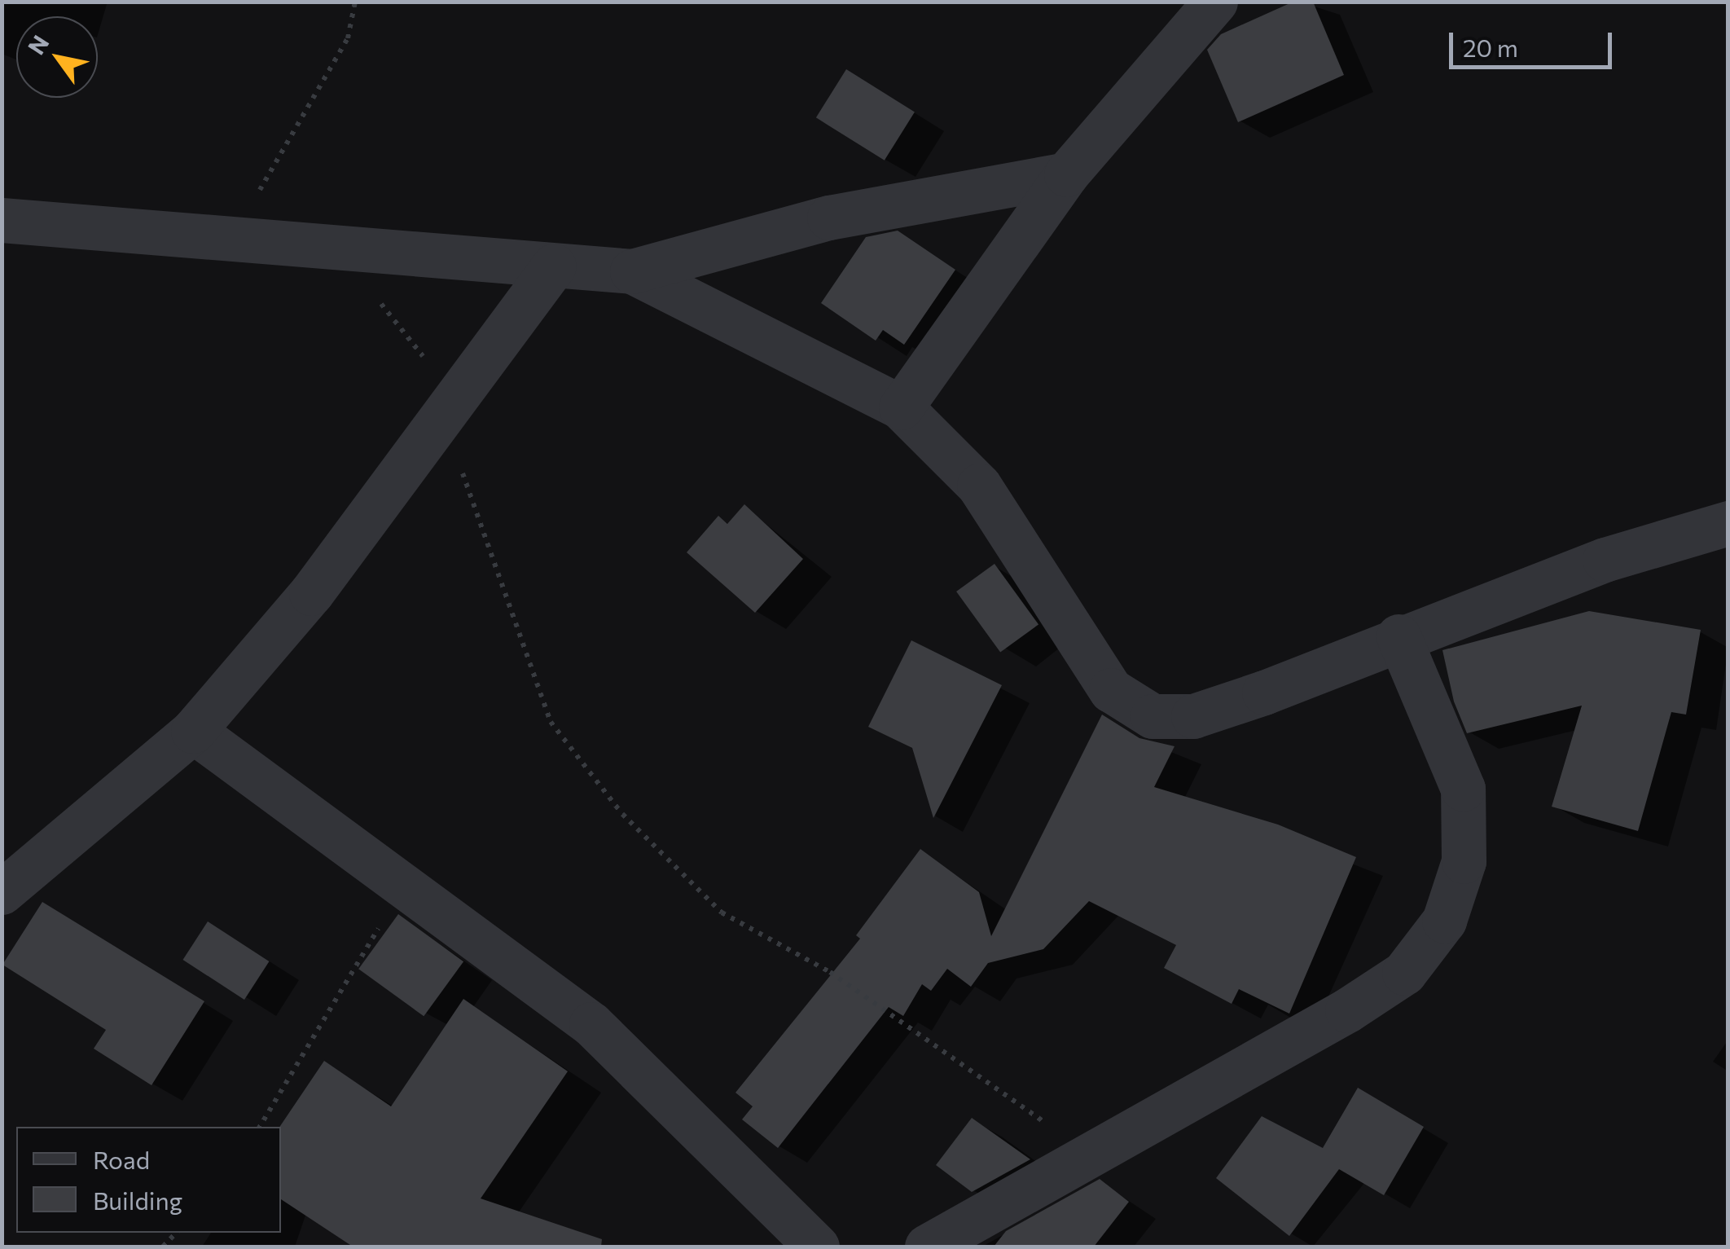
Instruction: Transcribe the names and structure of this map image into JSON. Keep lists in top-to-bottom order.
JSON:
{
  "legend": ["Road", "Building"],
  "scale_bar": "20 m",
  "north": "top left"
}
